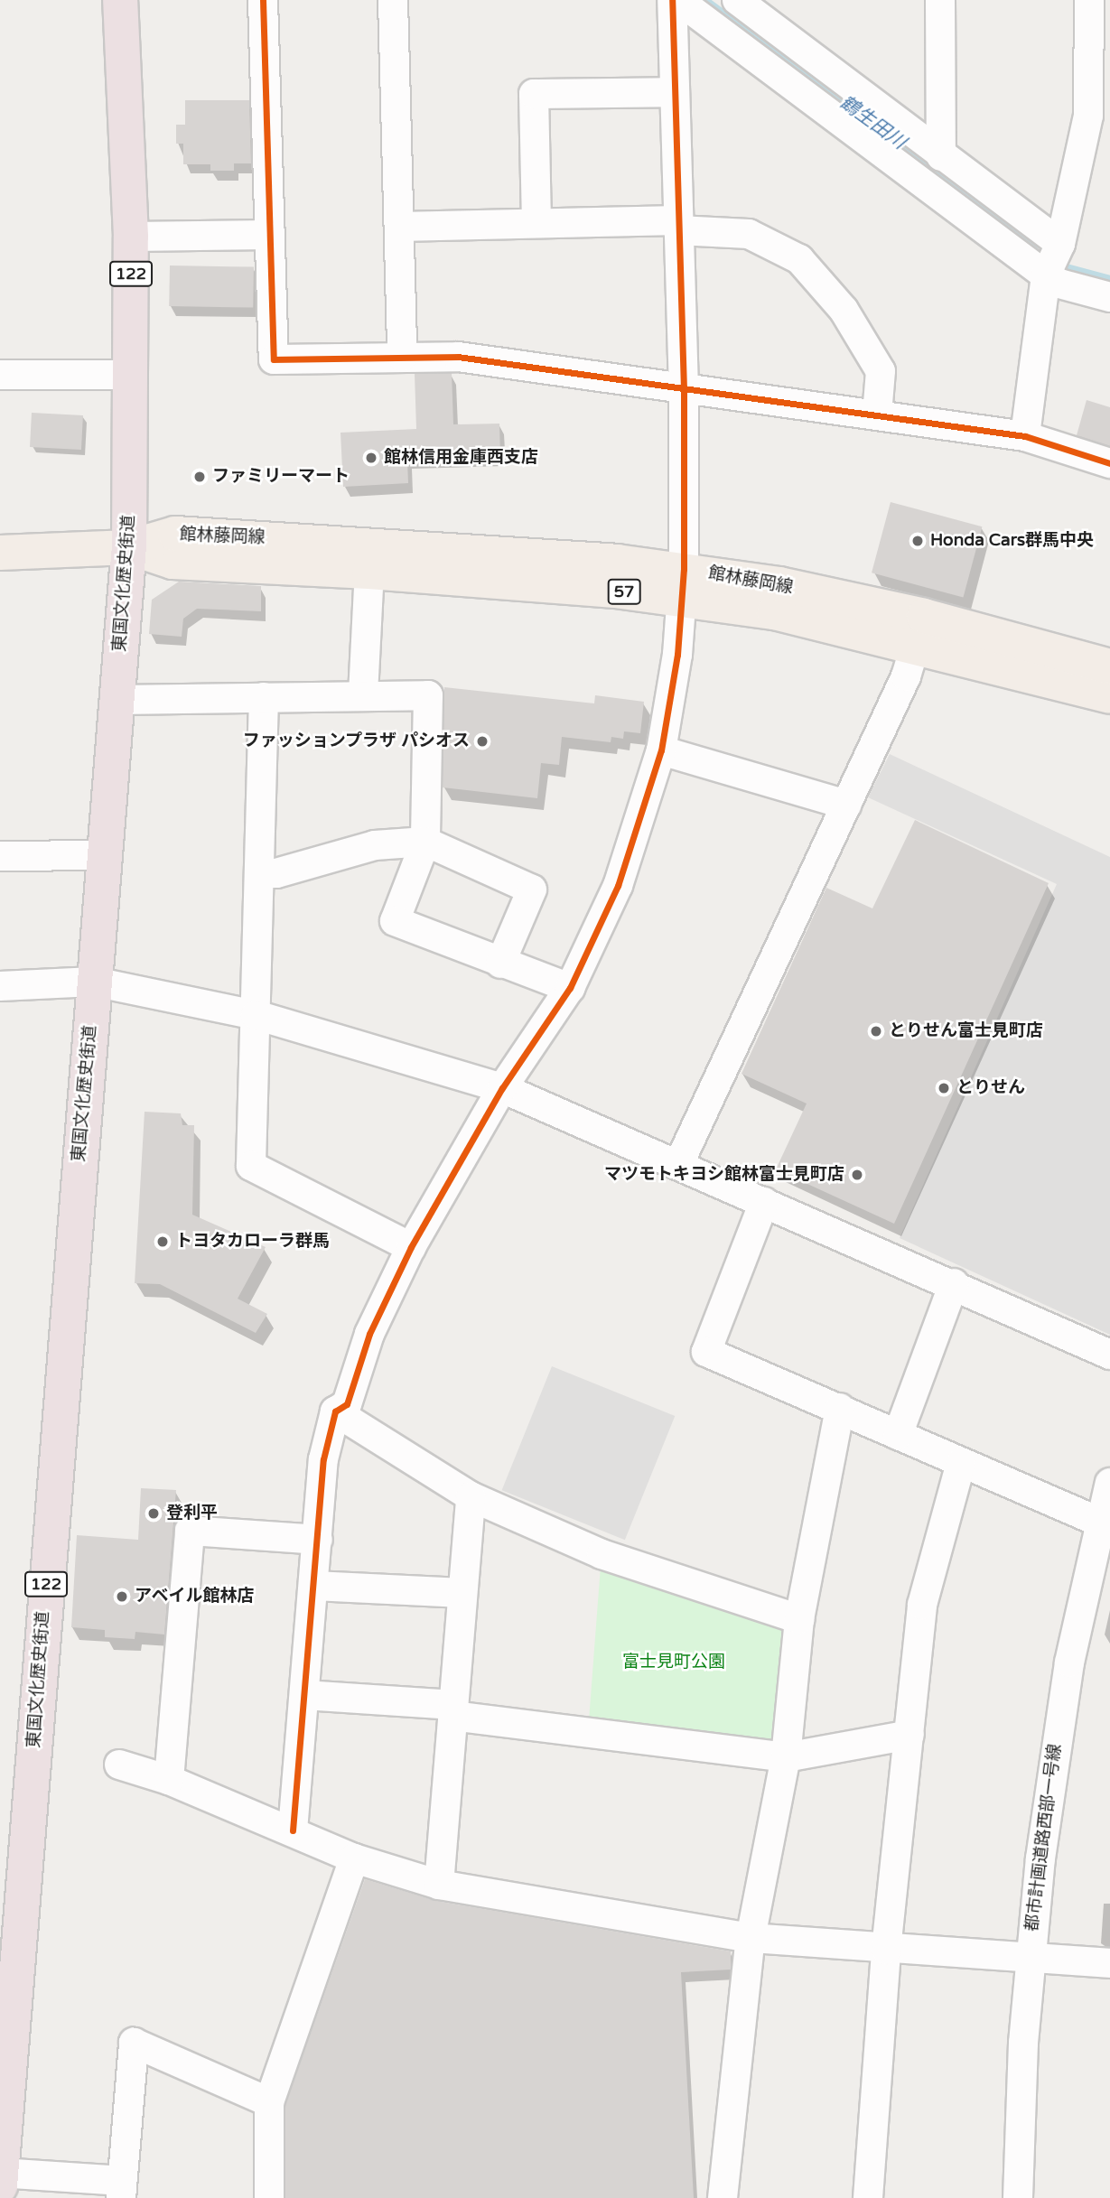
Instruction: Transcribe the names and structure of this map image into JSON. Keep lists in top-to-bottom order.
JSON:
{
  "streets": {
    "highway": ["122", "東国文化歴史街道"],
    "main road": ["館林藤岡線", "57"],
    "street": ["都市計画道路西部一号線"]
  },
  "crossings": [
    ["館林藤岡線", "東国文化歴史街道"]
  ],
  "water": ["鶴生田川"],
  "parks": ["富士見町公園"],
  "places": [
    "館林信用金庫西支店",
    "ファミリーマート",
    "Honda Cars群馬中央",
    "ファッションプラザ パシオス",
    "とりせん富士見町店",
    "とりせん",
    "マツモトキヨシ館林富士見町店",
    "トヨタカローラ群馬",
    "登利平",
    "アベイル館林店"
  ]
}
